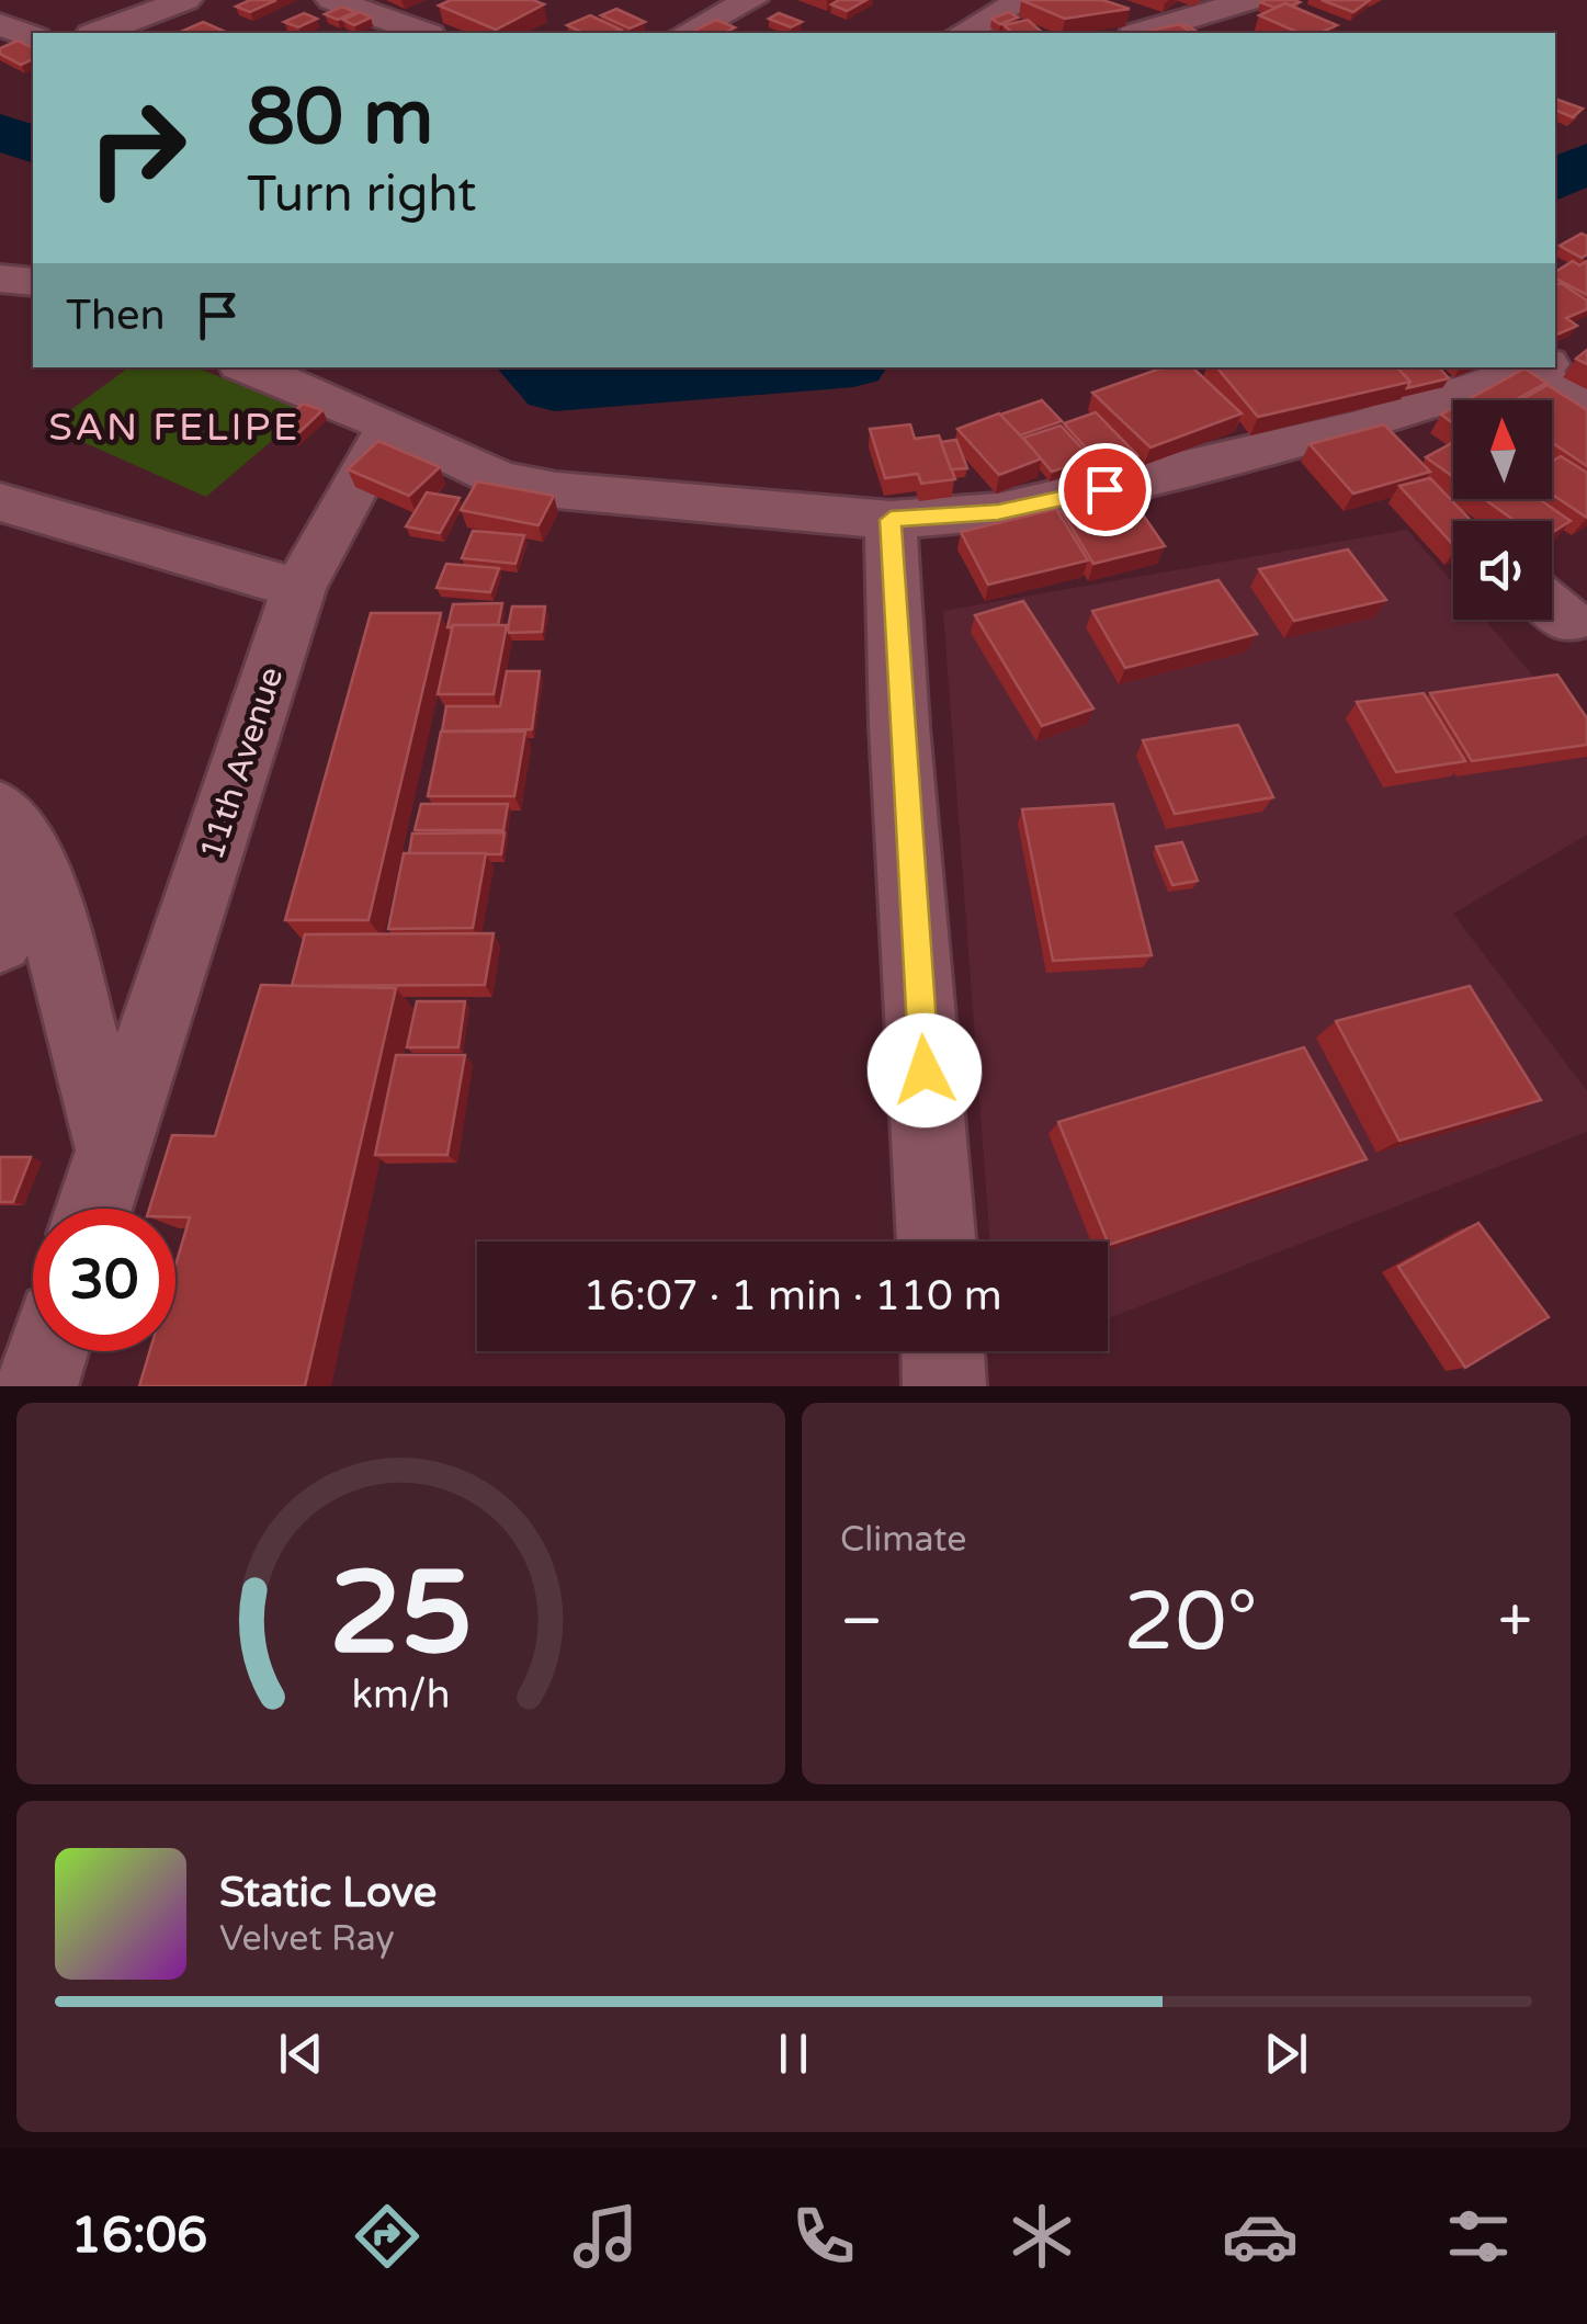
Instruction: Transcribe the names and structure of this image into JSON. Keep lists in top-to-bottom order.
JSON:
{
  "streets": {
    "street": ["11th Avenue"]
  },
  "districts": ["SAN FELIPE"],
  "north": "top",
  "page": {
    "turn": ["80 m", "Turn right"],
    "then": "Then",
    "limit": "30",
    "trip": "16:07 · 1 min · 110 m",
    "tile": "Climate",
    "heat": ["−", "20°", "+"],
    "song": ["Static Love", "Velvet Ray"],
    "tabs": "16:06",
    "gauge": ["25", "km/h"]
  }
}
